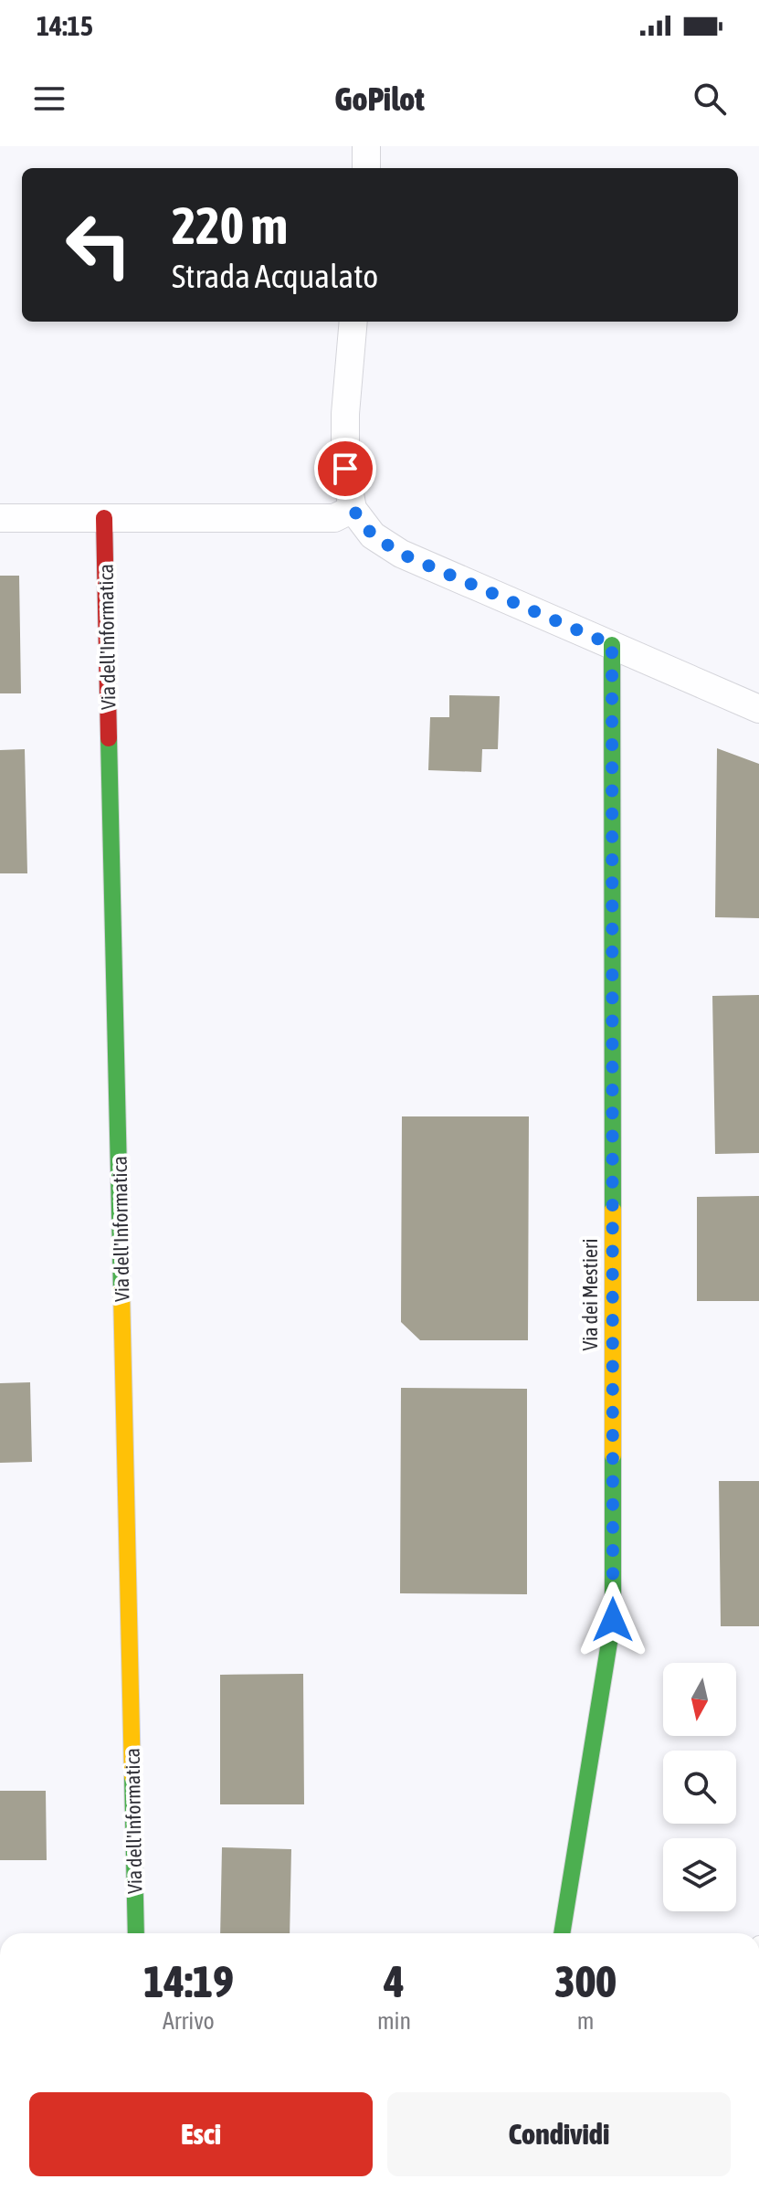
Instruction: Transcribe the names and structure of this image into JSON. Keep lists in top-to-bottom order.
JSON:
{
  "streets": {
    "street": ["Via dell'Informatica", "Via dei Mestieri"]
  },
  "north": "bottom",
  "page": {
    "status": "14:15",
    "header": "GoPilot",
    "turn": ["220 m", "Strada Acqualato"],
    "eta": [
      "14:19",
      "Arrivo",
      "4",
      "min",
      "300",
      "m"
    ],
    "buttons": ["Esci", "Condividi"]
  }
}
